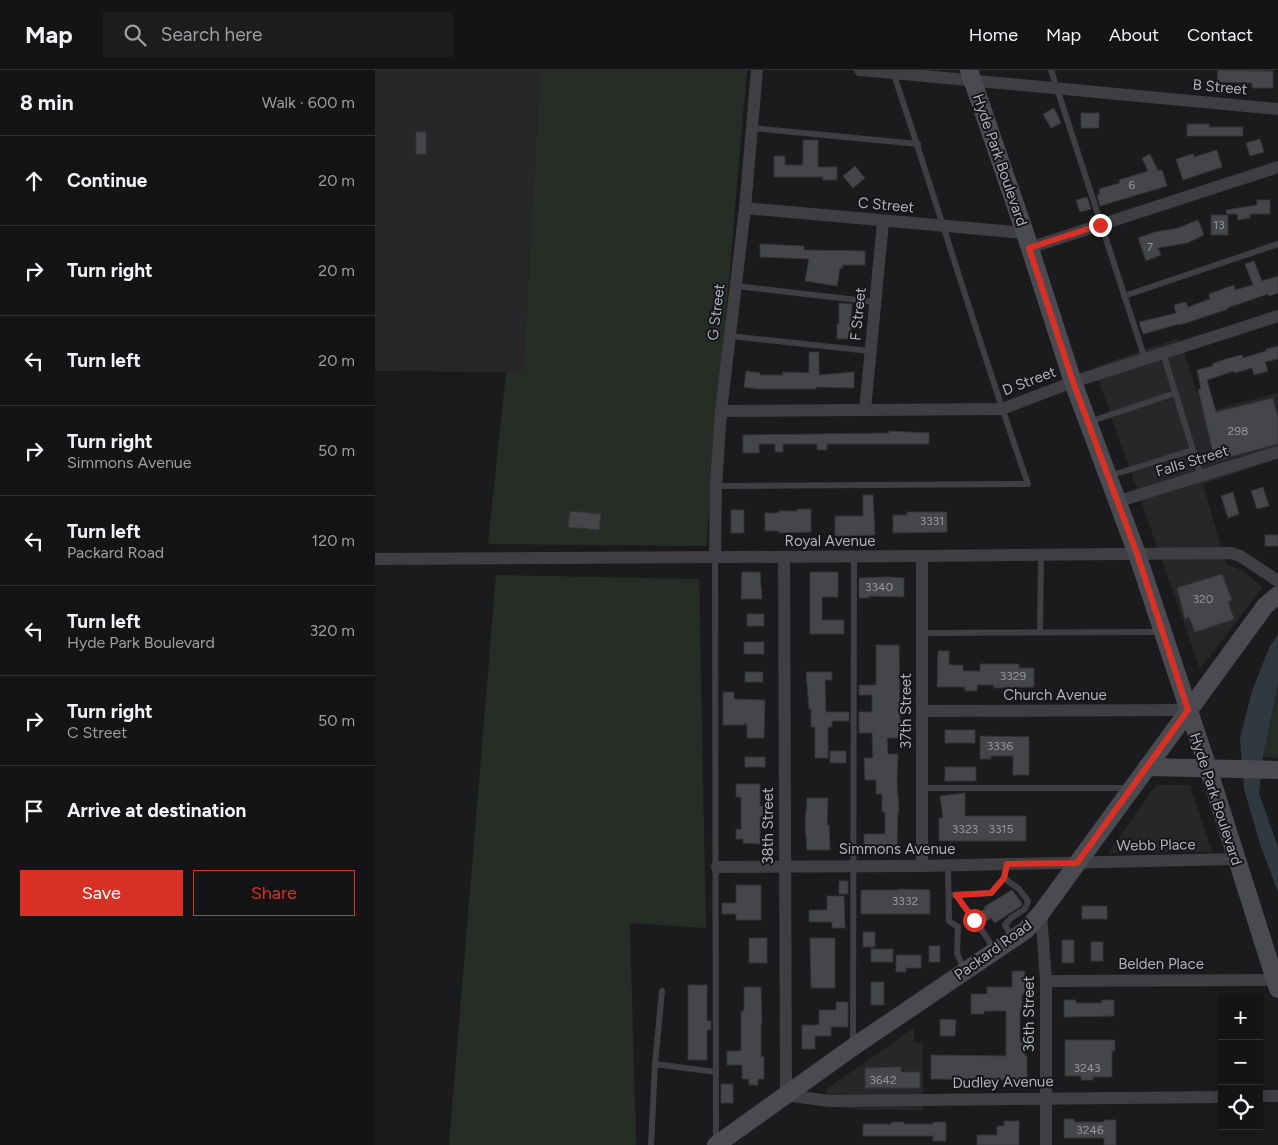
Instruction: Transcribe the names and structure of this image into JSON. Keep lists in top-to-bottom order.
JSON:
{
  "streets": {
    "main road": ["Hyde Park Boulevard", "Packard Road"],
    "street": [
      "B Street",
      "C Street",
      "G Street",
      "F Street",
      "D Street",
      "Falls Street",
      "Royal Avenue",
      "Church Avenue",
      "37th Street",
      "38th Street",
      "Webb Place",
      "Simmons Avenue",
      "Belden Place",
      "36th Street",
      "Dudley Avenue"
    ]
  },
  "crossings": [
    ["B Street", "Hyde Park Boulevard"],
    ["Hyde Park Boulevard", "C Street"],
    ["Hyde Park Boulevard", "D Street"],
    ["Hyde Park Boulevard", "Falls Street"],
    ["Hyde Park Boulevard", "Royal Avenue"],
    ["Hyde Park Boulevard", "Church Avenue"],
    ["Hyde Park Boulevard", "Webb Place"],
    ["Hyde Park Boulevard", "Packard Road"],
    ["Hyde Park Boulevard", "Belden Place"],
    ["C Street", "G Street"],
    ["C Street", "F Street"],
    ["G Street", "D Street"],
    ["G Street", "Royal Avenue"],
    ["F Street", "D Street"],
    ["Royal Avenue", "37th Street"],
    ["Royal Avenue", "38th Street"],
    ["Church Avenue", "37th Street"],
    ["Church Avenue", "Packard Road"],
    ["37th Street", "Simmons Avenue"],
    ["38th Street", "Simmons Avenue"],
    ["38th Street", "Packard Road"],
    ["38th Street", "Dudley Avenue"],
    ["Webb Place", "Simmons Avenue"],
    ["Webb Place", "Packard Road"],
    ["Simmons Avenue", "Packard Road"],
    ["Packard Road", "36th Street"],
    ["Packard Road", "Dudley Avenue"],
    ["Belden Place", "36th Street"],
    ["36th Street", "Dudley Avenue"]
  ],
  "house_numbers": [
    "6",
    "13",
    "7",
    "298",
    "3331",
    "3340",
    "320",
    "3329",
    "3336",
    "3323",
    "3315",
    "3332",
    "3243",
    "3642",
    "3246"
  ],
  "page": {
    "header": "Map",
    "search": "Search here",
    "nav": [
      "Home",
      "Map",
      "About",
      "Contact"
    ],
    "heading": ["8 min", "Walk · 600 m"],
    "list": [
      ["Continue", "20 m"],
      ["Turn right", "20 m"],
      ["Turn left", "20 m"],
      ["Turn right", "Simmons Avenue", "50 m"],
      ["Turn left", "Packard Road", "120 m"],
      ["Turn left", "Hyde Park Boulevard", "320 m"],
      ["Turn right", "C Street", "50 m"],
      "Arrive at destination"
    ],
    "buttons": ["Save", "Share"],
    "map_buttons": ["+", "−"]
  }
}
